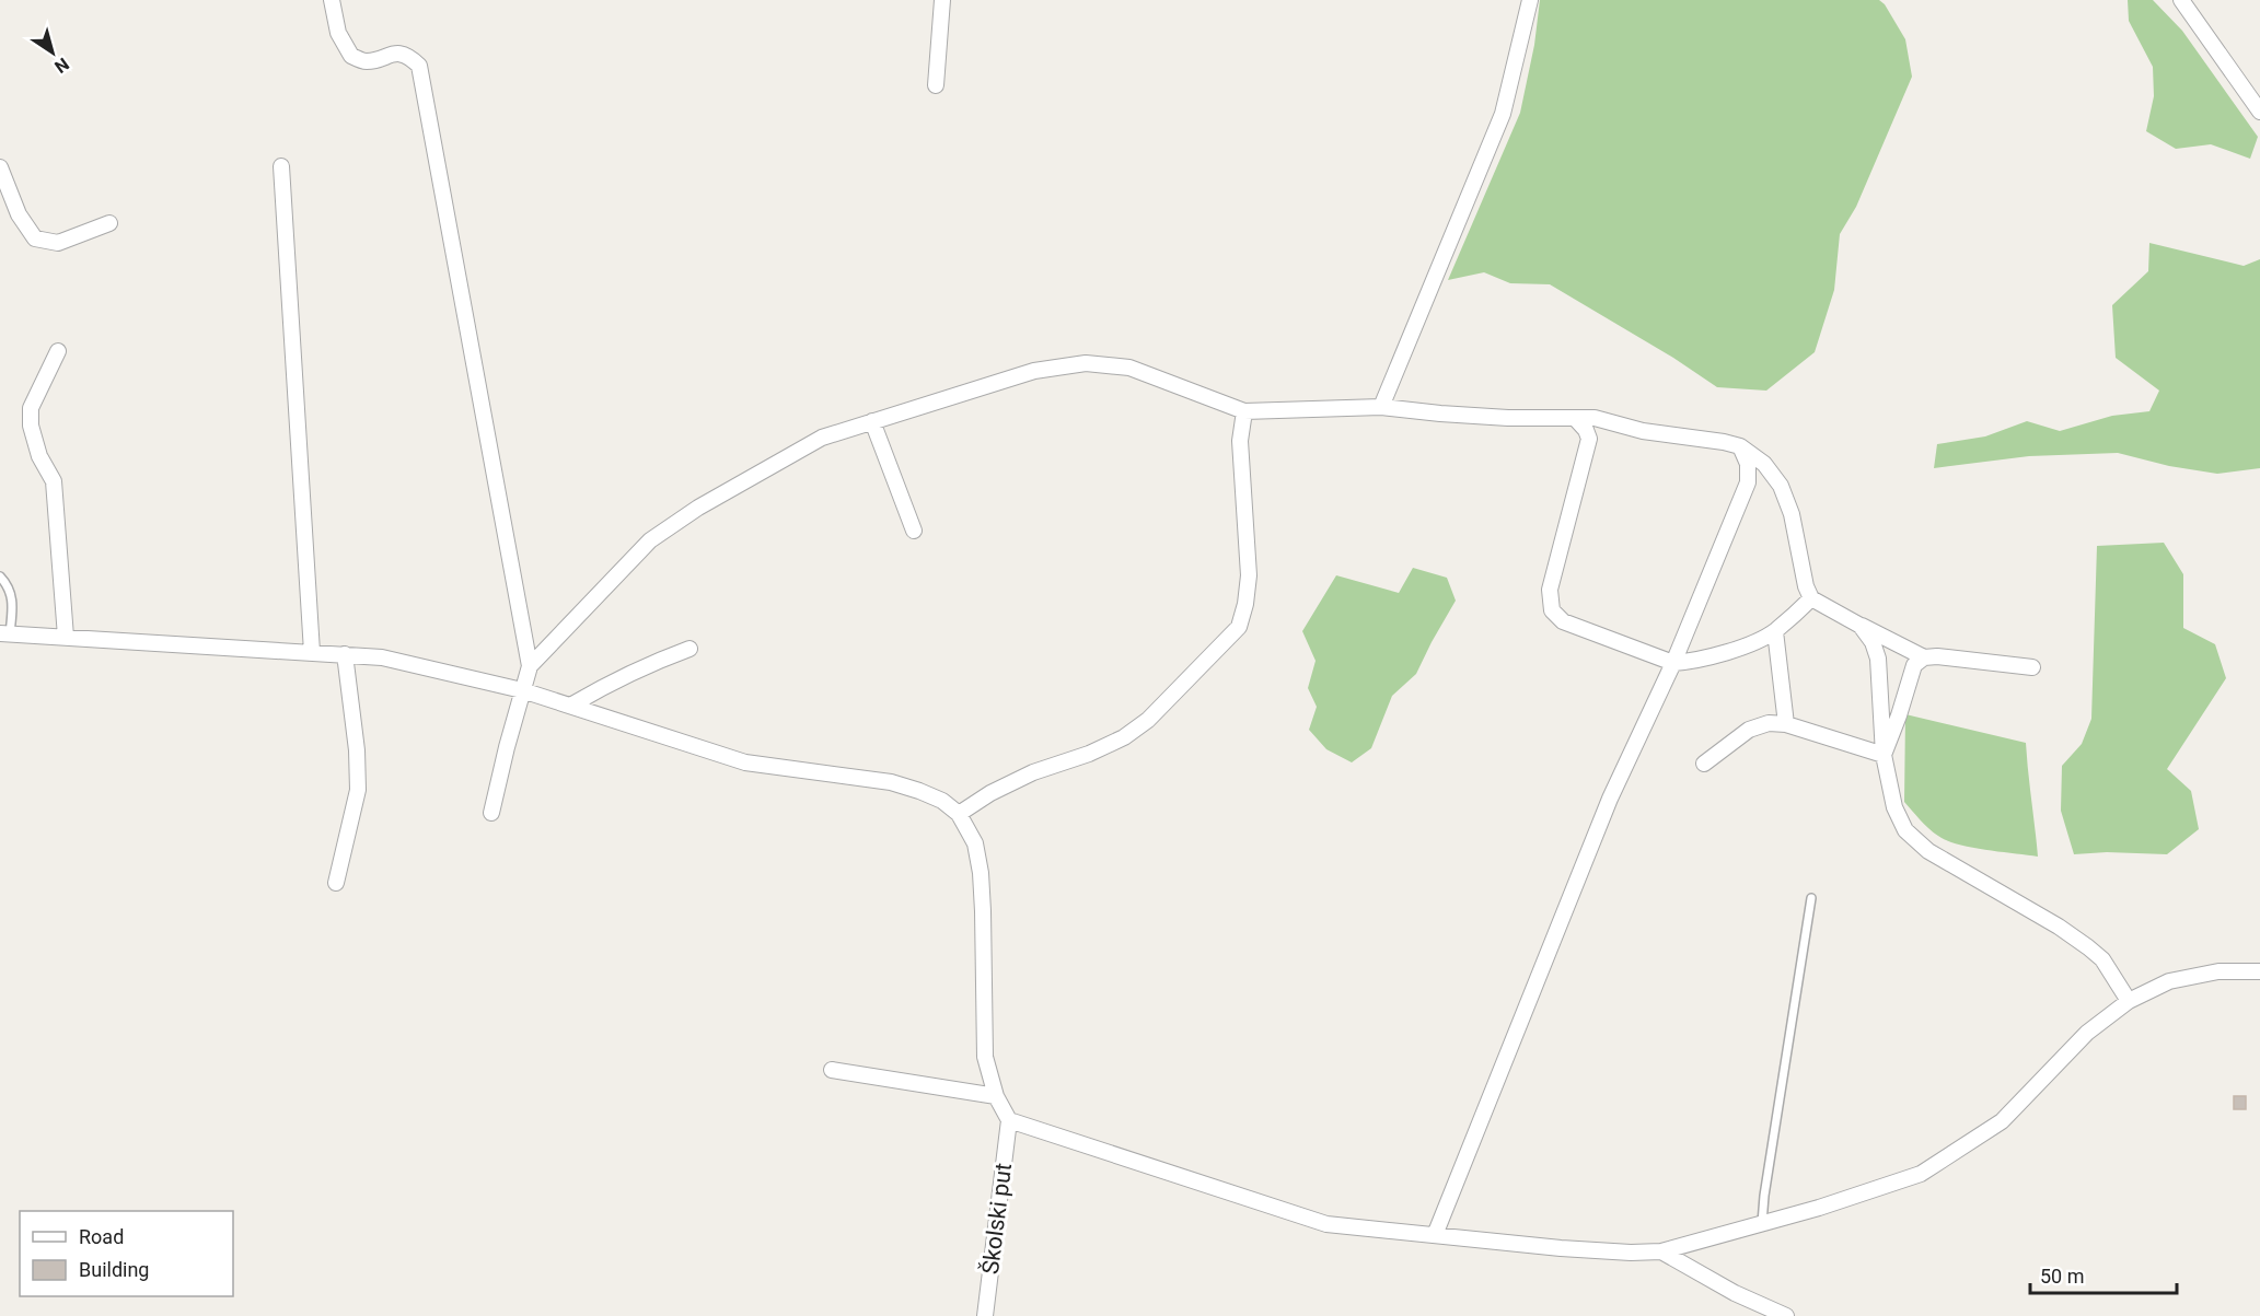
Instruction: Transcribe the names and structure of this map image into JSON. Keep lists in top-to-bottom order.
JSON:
{
  "streets": {
    "street": ["Školski put"]
  },
  "legend": ["Road", "Building"],
  "scale_bar": "50 m",
  "north": "bottom right"
}
